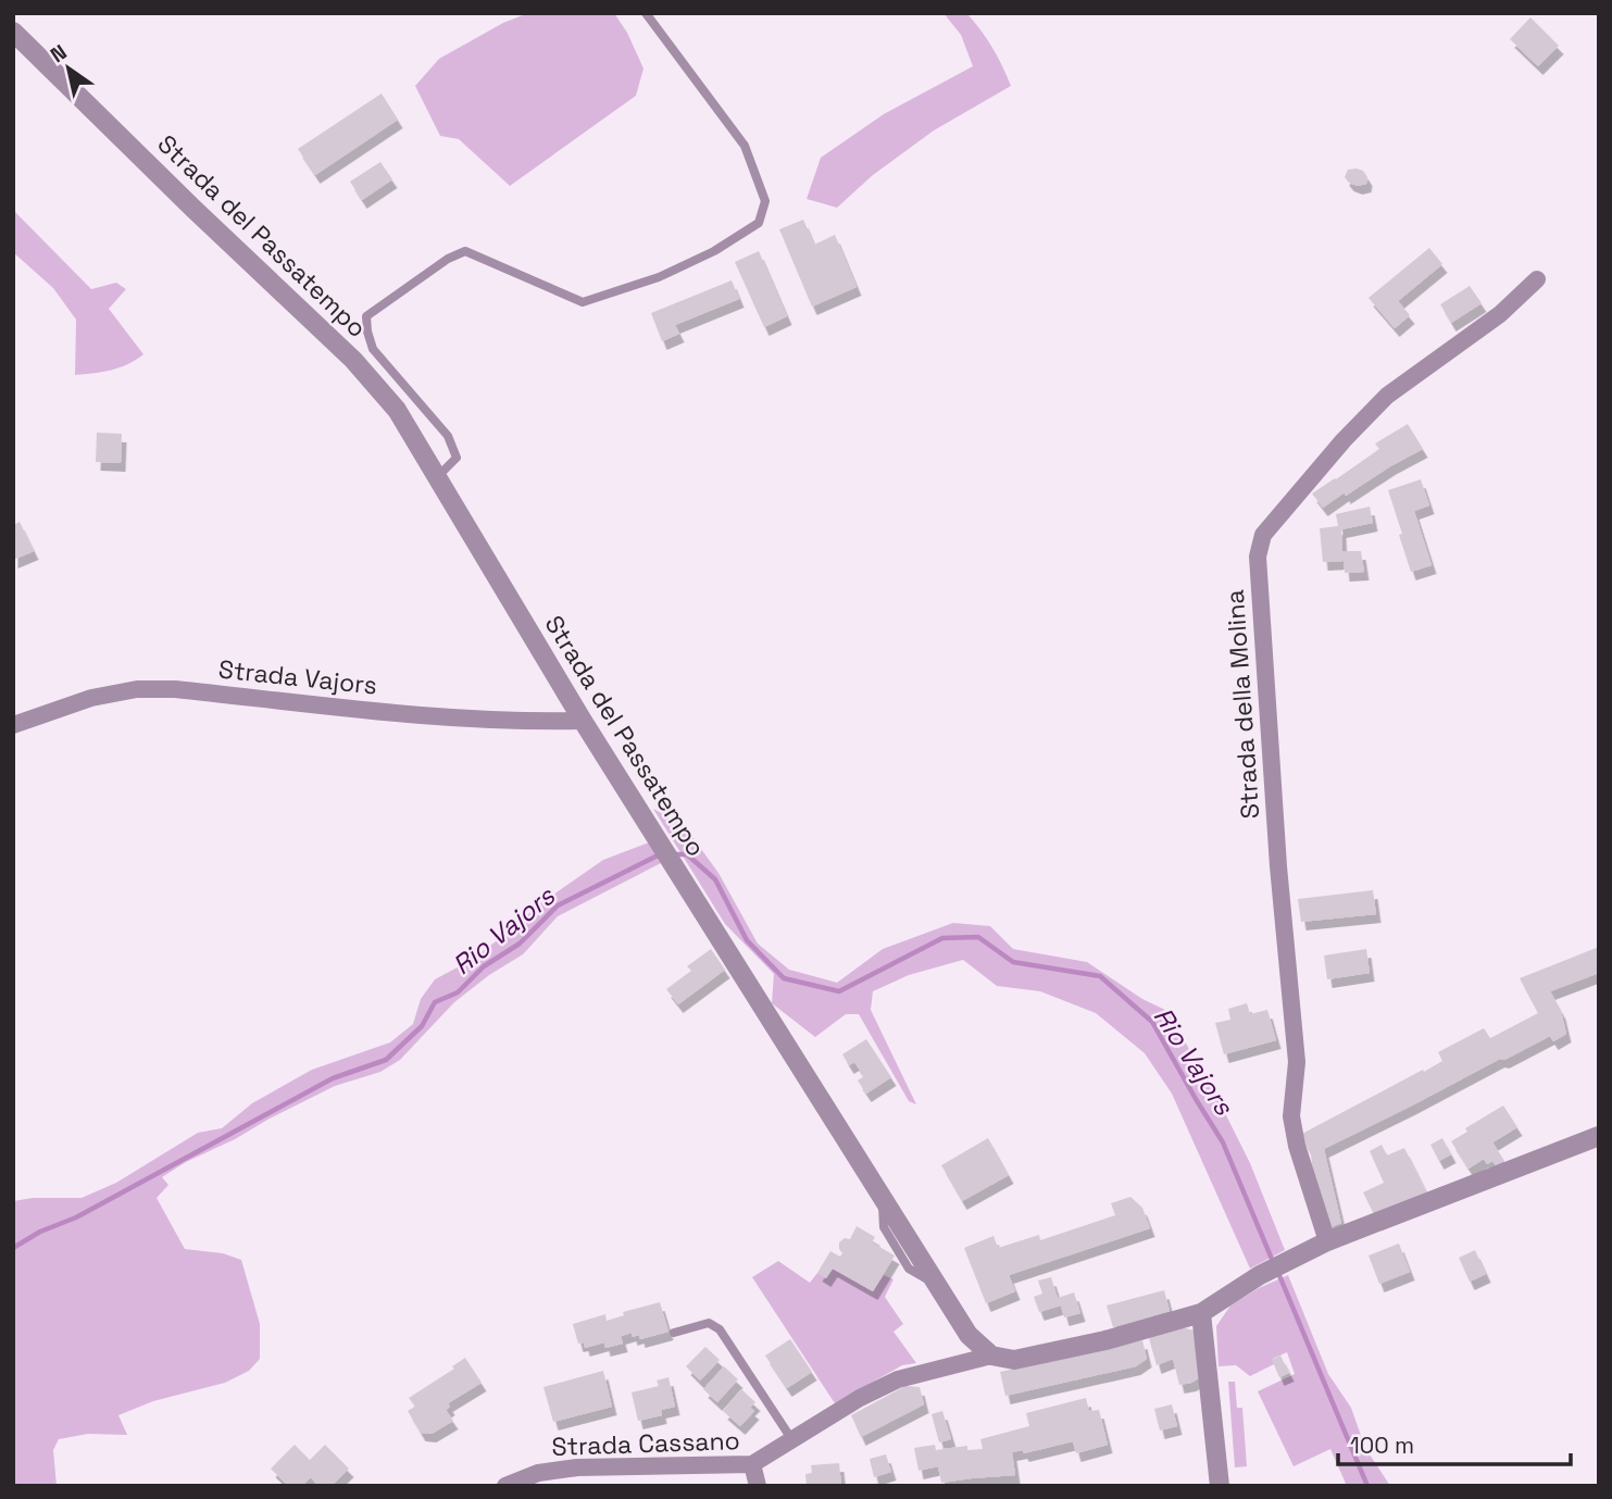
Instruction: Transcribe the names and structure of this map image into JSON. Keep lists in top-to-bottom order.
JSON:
{
  "streets": {
    "street": [
      "Strada del Passatempo",
      "Strada Vajors",
      "Strada della Molina",
      "Strada Cassano"
    ]
  },
  "crossings": [
    ["Strada del Passatempo", "Strada Vajors"],
    ["Strada del Passatempo", "Strada Cassano"]
  ],
  "water": ["Rio Vajors"],
  "scale_bar": "100 m",
  "north": "top left"
}
